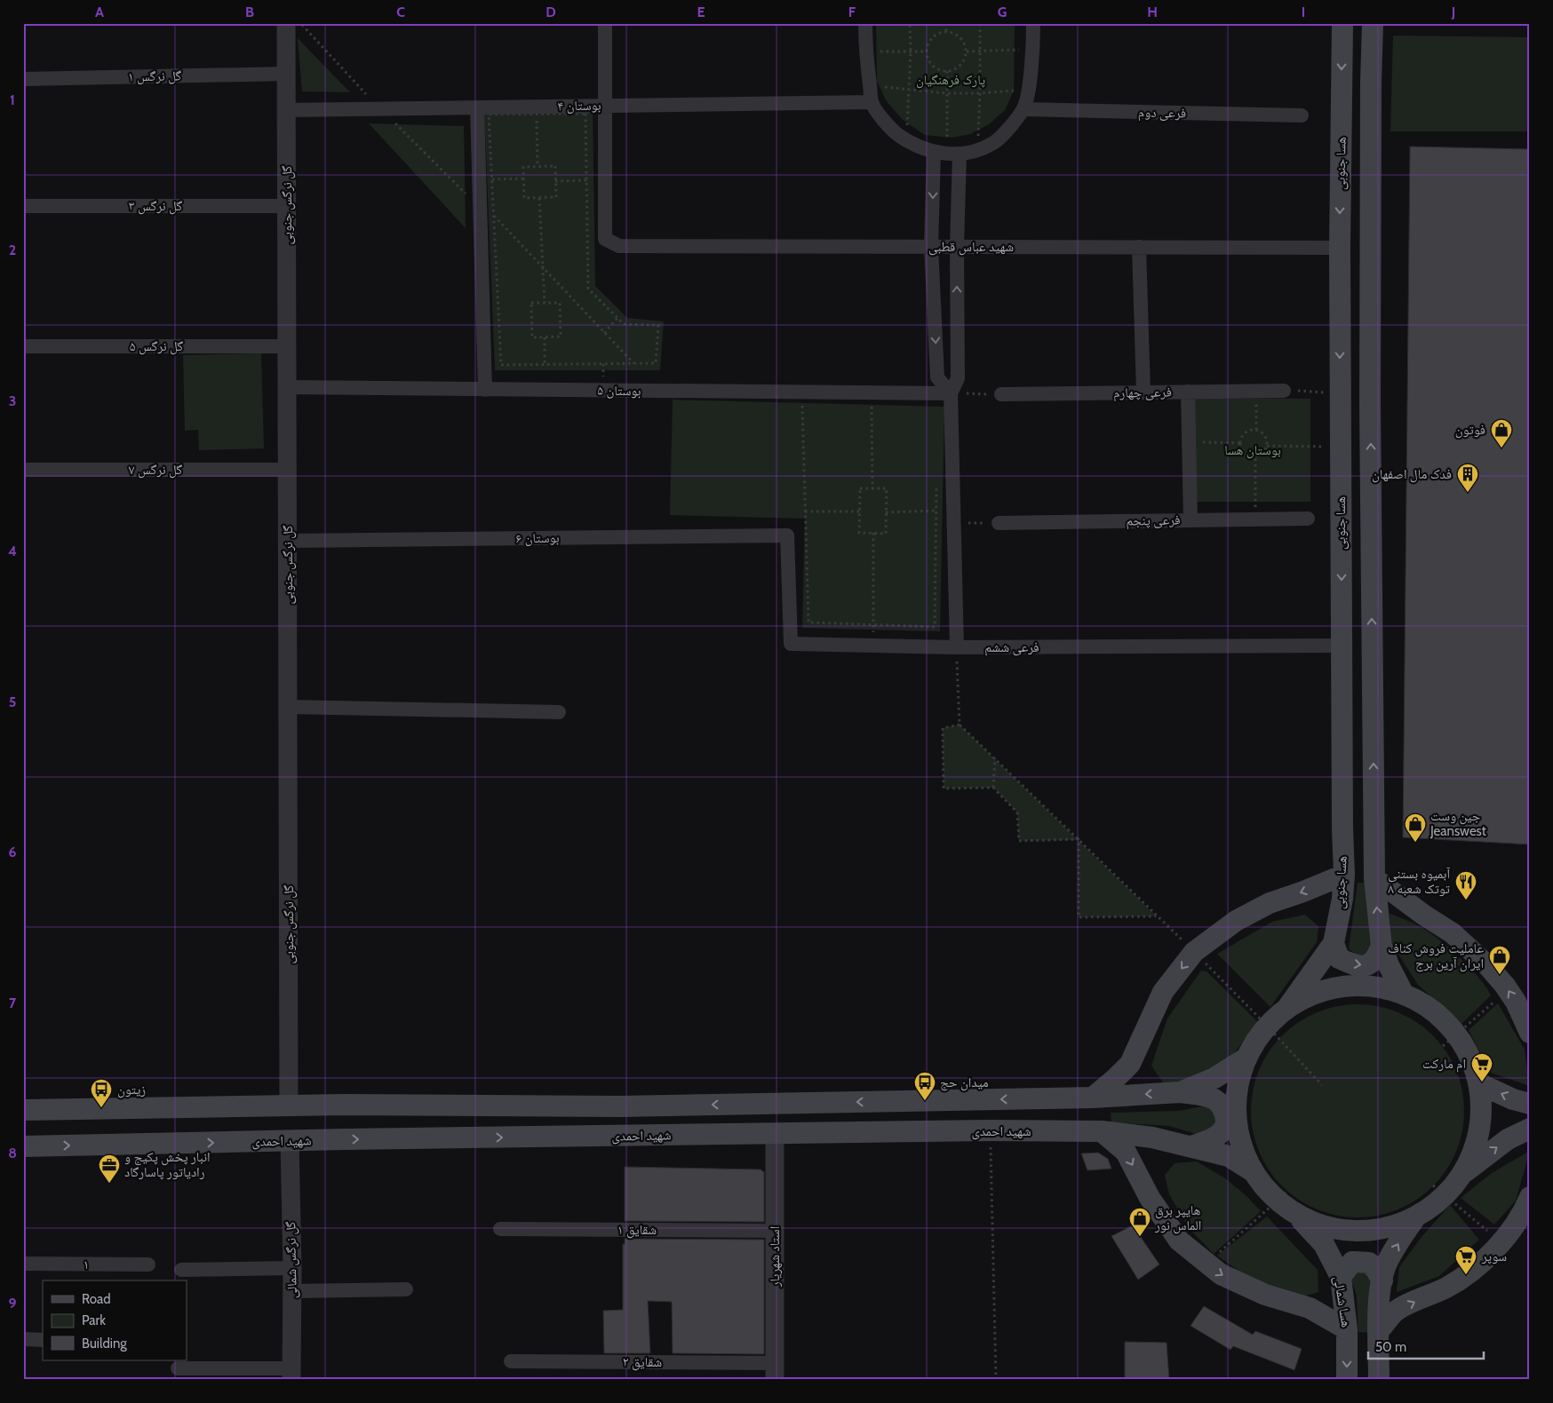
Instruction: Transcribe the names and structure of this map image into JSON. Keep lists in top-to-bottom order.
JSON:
{
  "streets": {
    "main road": ["هسا جنوبی", "شهید احمدی", "هسا شمالی"],
    "street": [
      "گل نرگس ۱",
      "بوستان ۴",
      "فرعی دوم",
      "گل نرگس جنوبی",
      "گل نرگس ۳",
      "شهید عباس قطبی",
      "گل نرگس ۵",
      "بوستان ۵",
      "فرعی چهارم",
      "گل نرگس ۷",
      "فرعی پنجم",
      "بوستان ۶",
      "فرعی ششم",
      "شقایق ۱",
      "استاد شهریار",
      "گل نرگس شمالی",
      "۱",
      "شقایق ۲"
    ]
  },
  "crossings": [
    ["گل نرگس ۱", "گل نرگس جنوبی"],
    ["بوستان ۴", "گل نرگس جنوبی"],
    ["هسا جنوبی", "شهید عباس قطبی"],
    ["هسا جنوبی", "فرعی ششم"],
    ["گل نرگس جنوبی", "گل نرگس ۳"],
    ["گل نرگس جنوبی", "گل نرگس ۵"],
    ["گل نرگس جنوبی", "بوستان ۵"],
    ["گل نرگس جنوبی", "گل نرگس ۷"],
    ["گل نرگس جنوبی", "بوستان ۶"],
    ["بوستان ۶", "فرعی ششم"],
    ["شهید احمدی", "استاد شهریار"],
    ["شهید احمدی", "گل نرگس شمالی"],
    ["شقایق ۱", "استاد شهریار"],
    ["استاد شهریار", "شقایق ۲"]
  ],
  "parks": ["پارک فرهنگیان", "بوستان هسا"],
  "places": {
    "shop": [
      "فوتون",
      "جین وست Jeanswest",
      "عاملیت فروش کناف ایران آرین برج",
      "هایپر برق الماس نور"
    ],
    "building": ["فدک مال اصفهان"],
    "restaurant": ["آبمیوه بستنی توتک شعبه ۸"],
    "supermarket": ["ام مارکت", "سوپر"],
    "bus stop": ["میدان حج", "زیتون"],
    "office": ["انبار پخش پکیج و رادیاتور پاسارگاد"]
  },
  "legend": ["Road", "Park", "Building"],
  "scale_bar": "50 m",
  "grid": {
    "columns": [
      "A",
      "B",
      "C",
      "D",
      "E",
      "F",
      "G",
      "H",
      "I",
      "J"
    ],
    "rows": [
      "1",
      "2",
      "3",
      "4",
      "5",
      "6",
      "7",
      "8",
      "9"
    ]
  }
}
